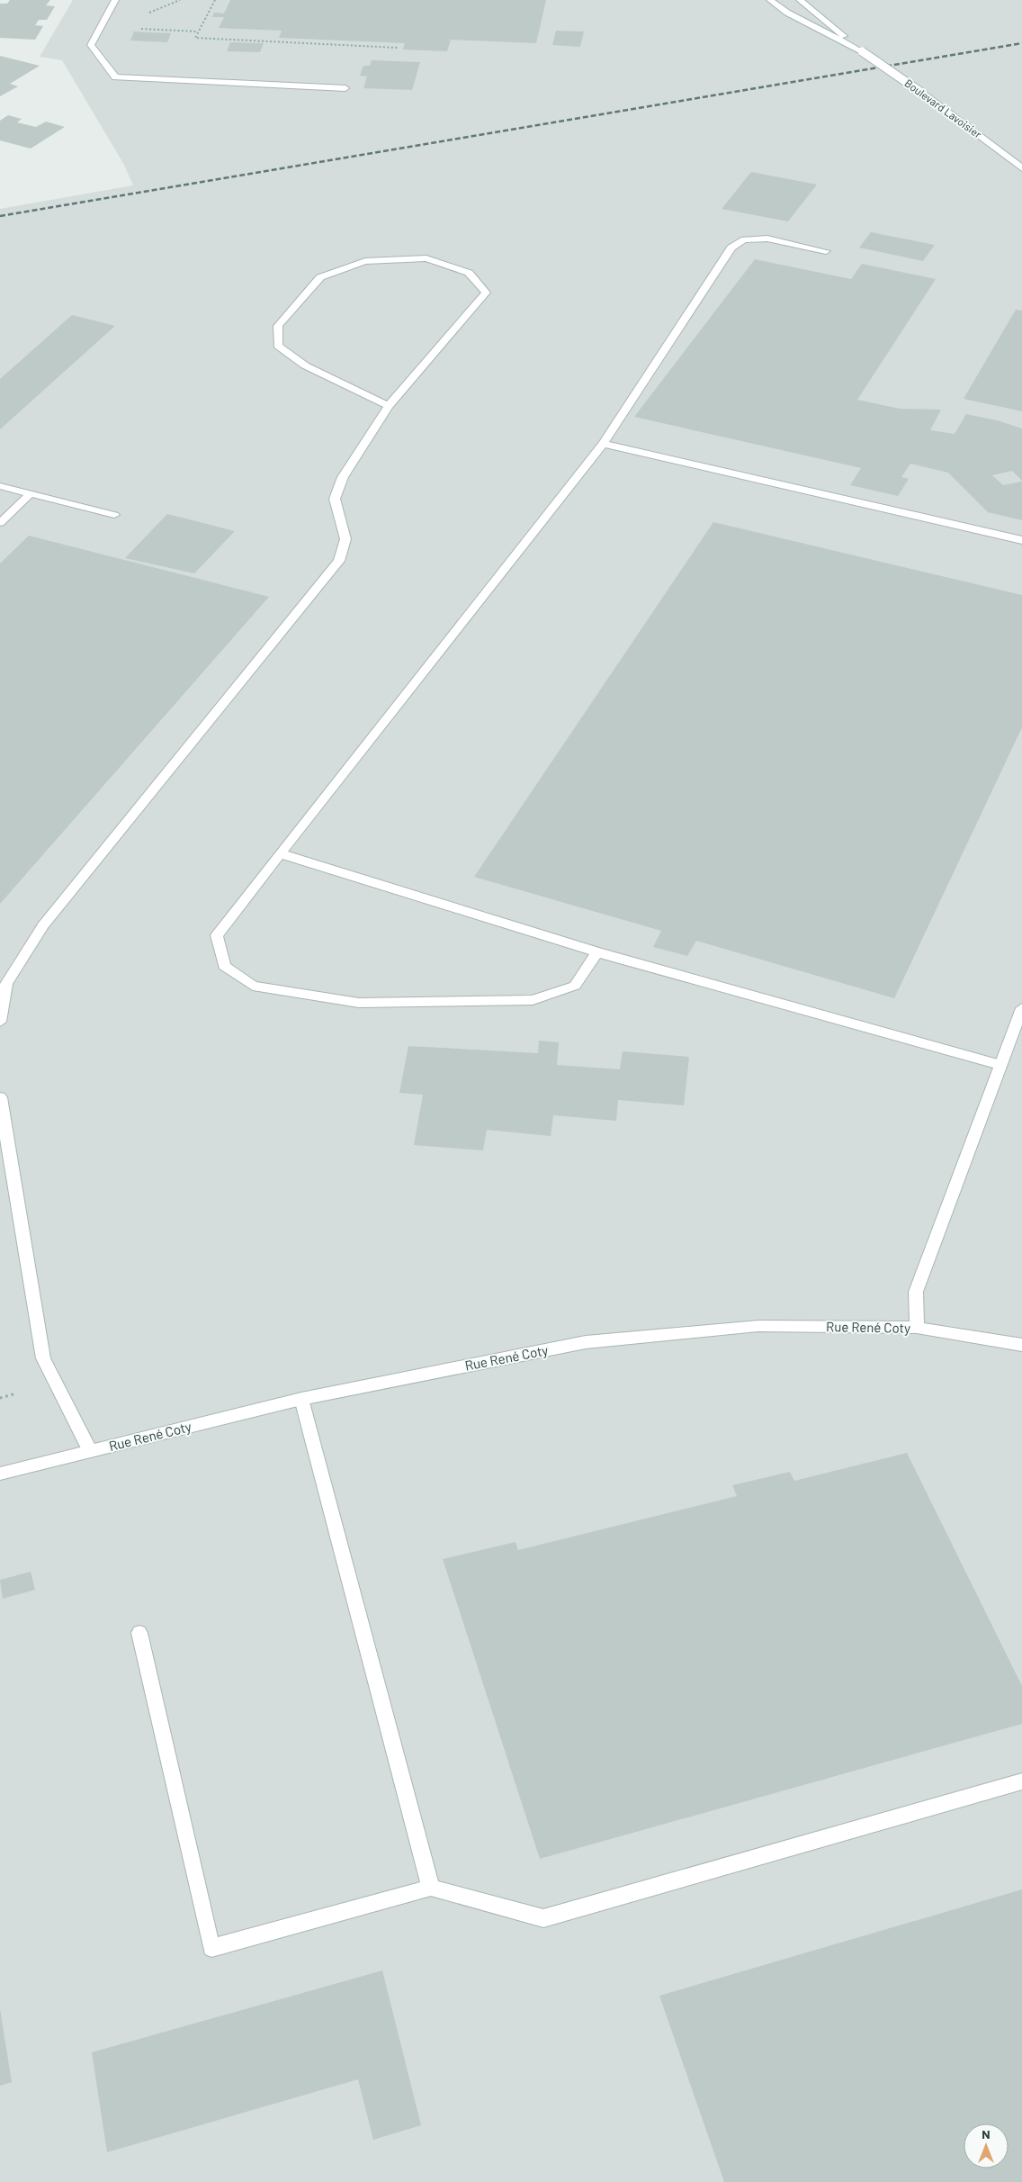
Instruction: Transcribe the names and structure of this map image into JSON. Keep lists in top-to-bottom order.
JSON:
{
  "streets": {
    "street": ["Boulevard Lavoisier", "Rue René Coty"]
  },
  "north": "top"
}
